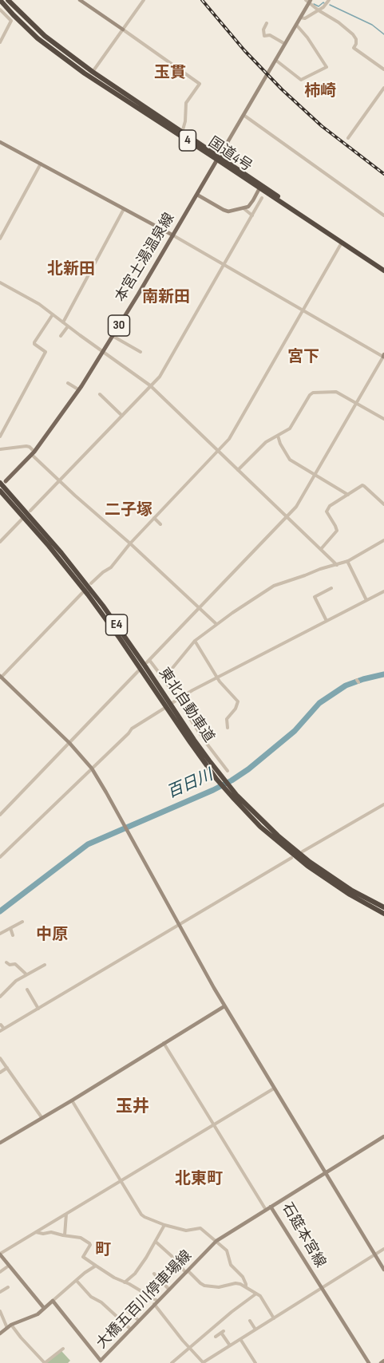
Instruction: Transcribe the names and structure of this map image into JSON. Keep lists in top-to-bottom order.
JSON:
{
  "streets": {
    "highway": [
      "4",
      "国道4号",
      "E4",
      "東北自動車道"
    ],
    "main road": ["本宮土湯温泉線", "30"],
    "street": ["石筵本宮線", "大橋五百川停車場線"]
  },
  "crossings": [
    ["国道4号", "本宮土湯温泉線"],
    ["本宮土湯温泉線", "東北自動車道"],
    ["石筵本宮線", "大橋五百川停車場線"]
  ],
  "districts": [
    "玉貫",
    "柿崎",
    "北新田",
    "南新田",
    "宮下",
    "二子塚",
    "中原",
    "玉井",
    "北東町",
    "町"
  ],
  "water": ["百日川"]
}
